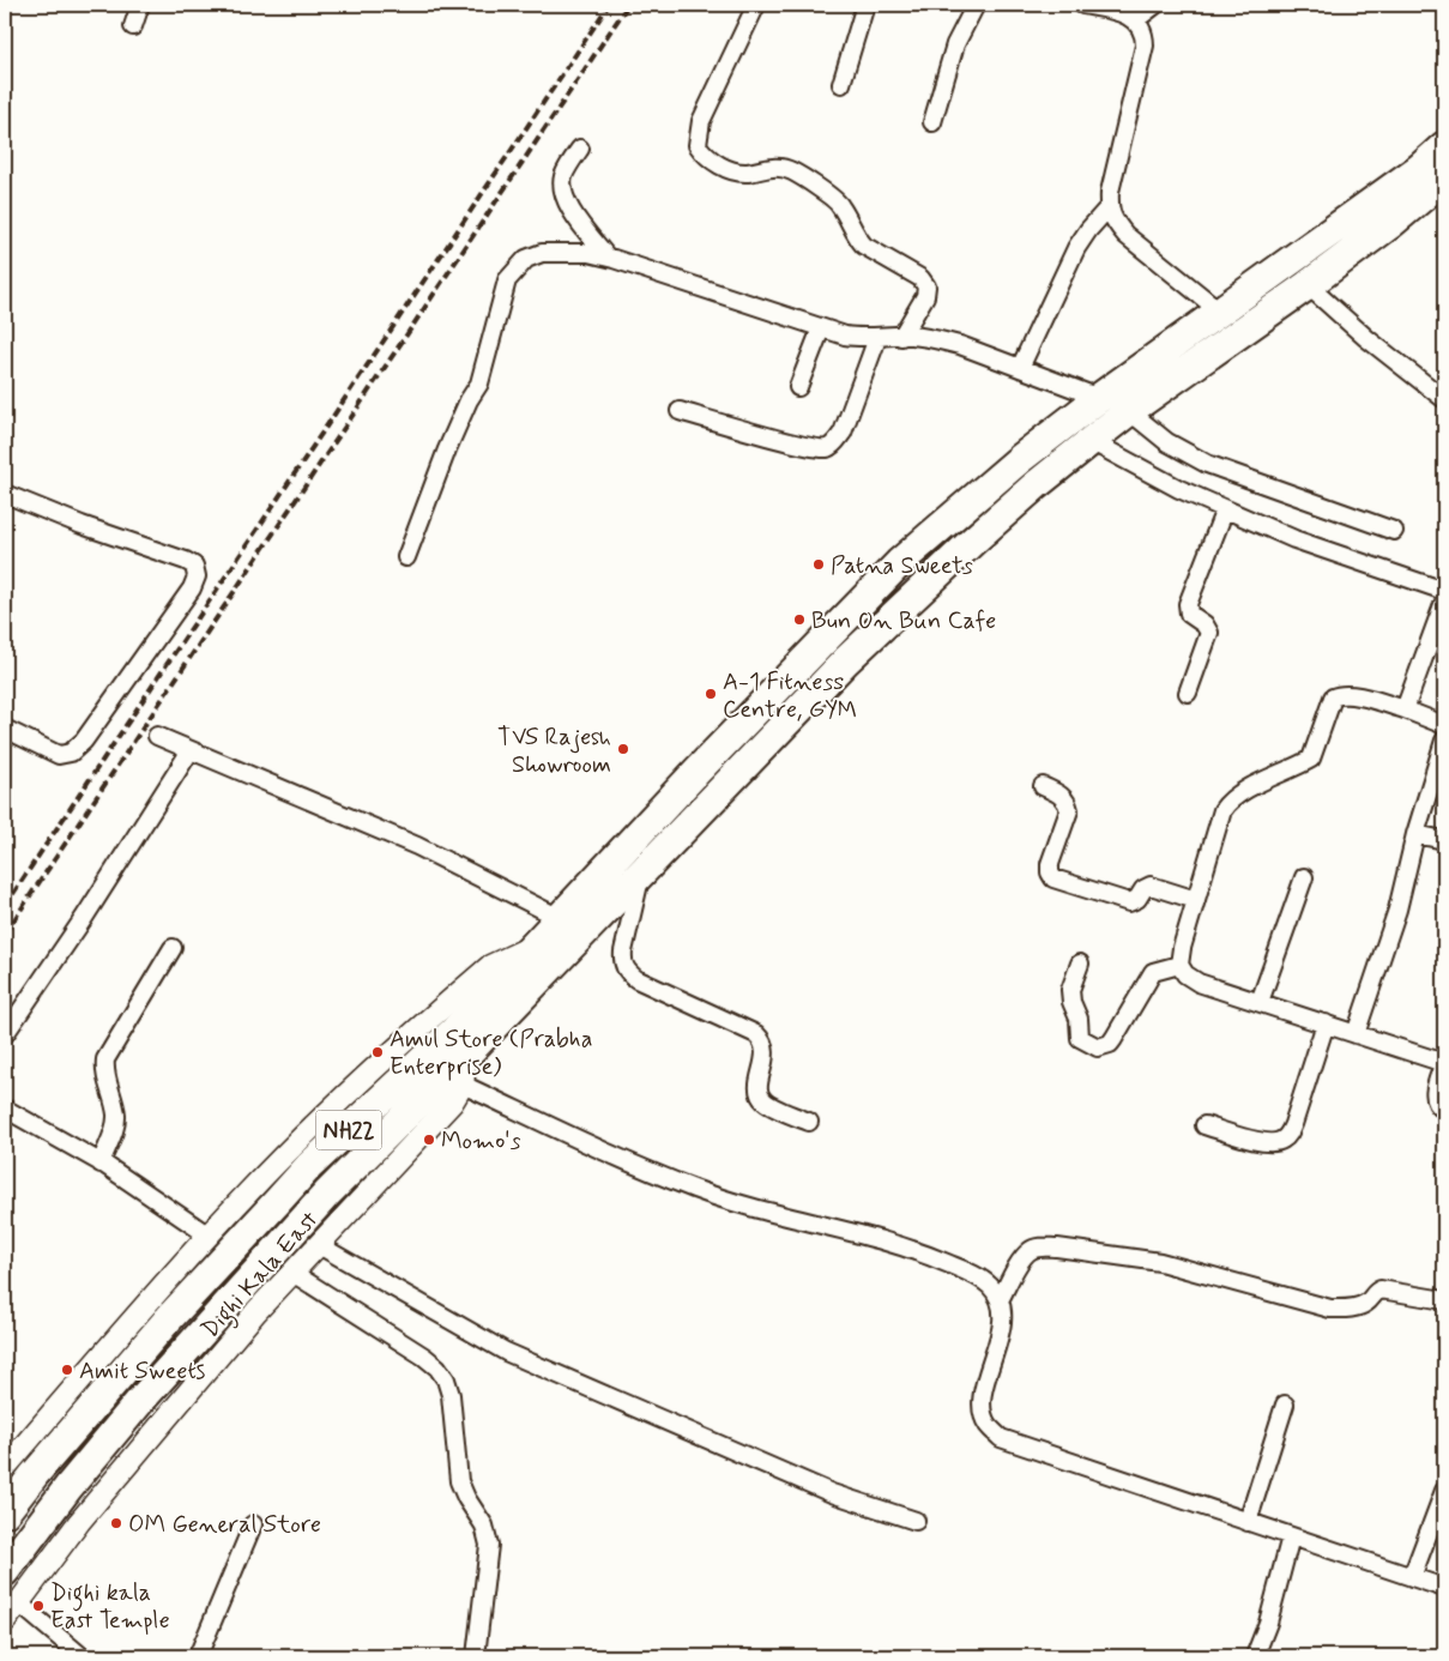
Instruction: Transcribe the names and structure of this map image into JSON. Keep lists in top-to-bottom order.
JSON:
{
  "streets": {
    "highway": ["NH22"],
    "street": ["Dighi Kala East"]
  },
  "crossings": [
    ["NH22", "Dighi Kala East"]
  ],
  "places": [
    "Patna Sweets",
    "Bun On Bun Cafe",
    "A-1 Fitness Centre, GYM",
    "TVS Rajesh Showroom",
    "Amul Store (Prabha Enterprise)",
    "Momo's",
    "Amit Sweets",
    "OM General Store",
    "Dighi kala East Temple"
  ]
}
